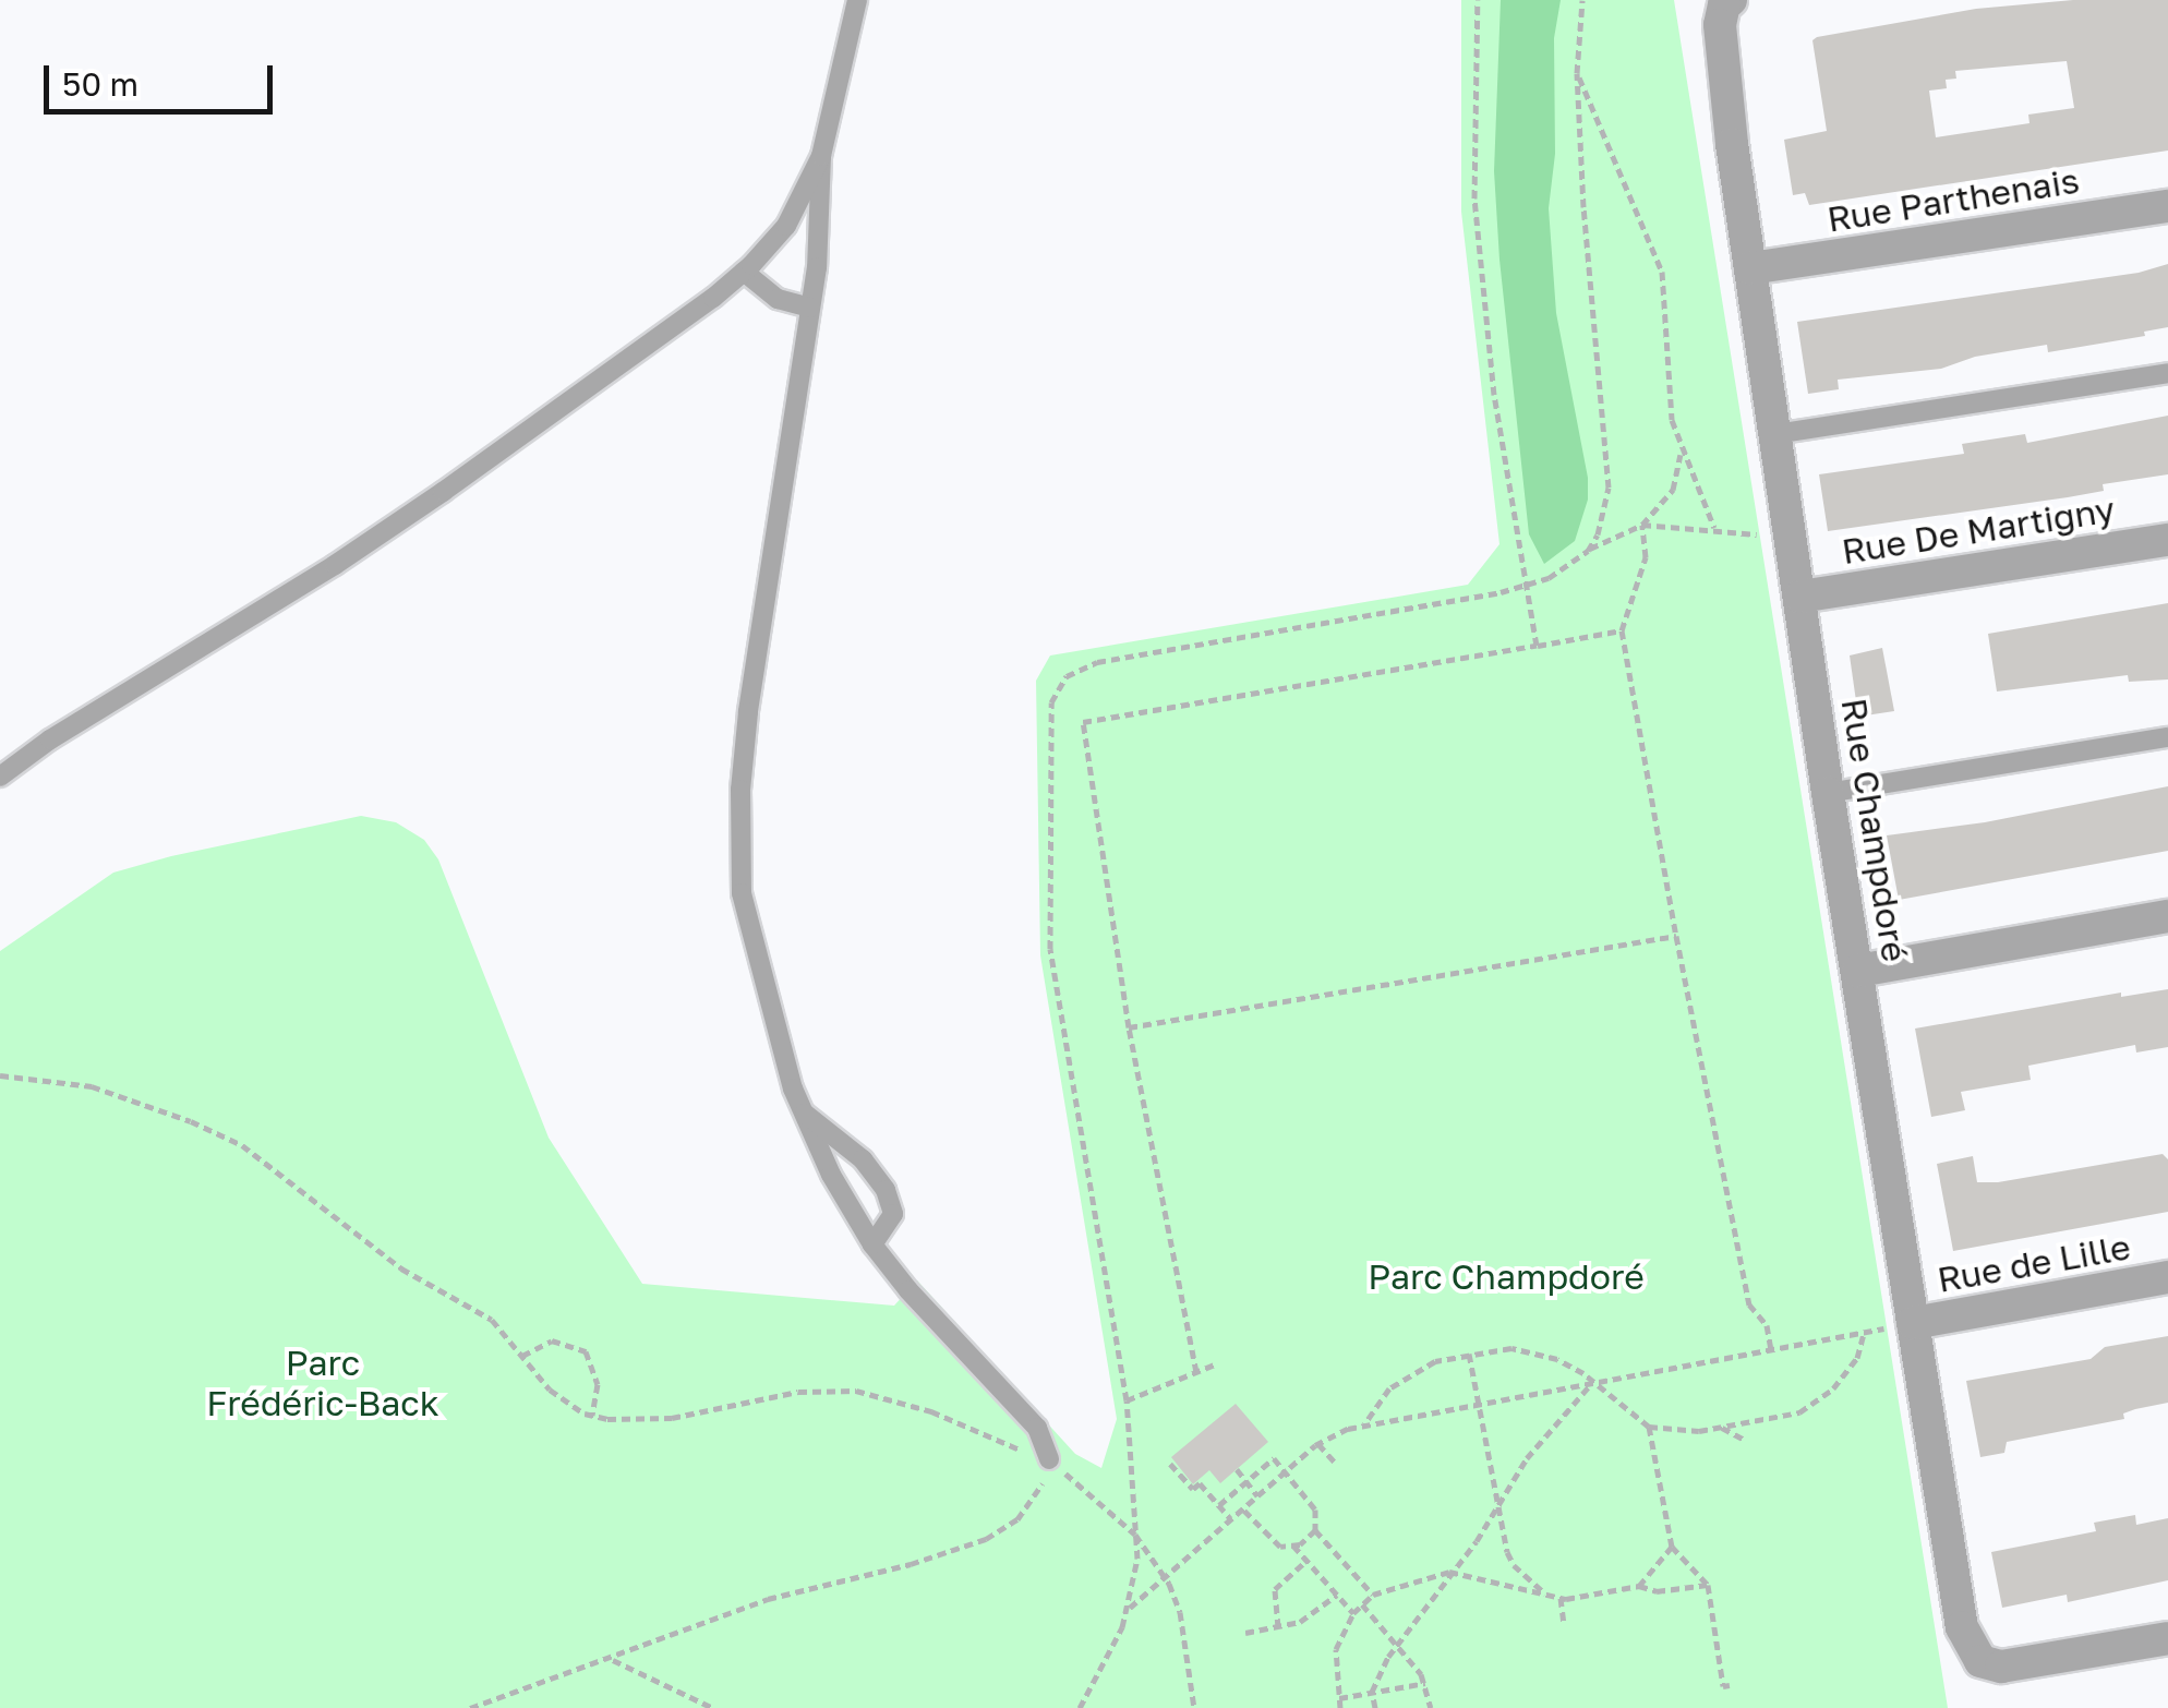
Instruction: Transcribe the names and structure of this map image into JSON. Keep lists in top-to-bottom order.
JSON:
{
  "streets": {
    "street": [
      "Rue Parthenais",
      "Rue De Martigny",
      "Rue Champdoré",
      "Rue de Lille"
    ]
  },
  "crossings": [
    ["Rue Parthenais", "Rue Champdoré"],
    ["Rue De Martigny", "Rue Champdoré"],
    ["Rue Champdoré", "Rue de Lille"]
  ],
  "parks": ["Parc Champdoré", "Parc Frédéric-Back"],
  "scale_bar": "50 m"
}
